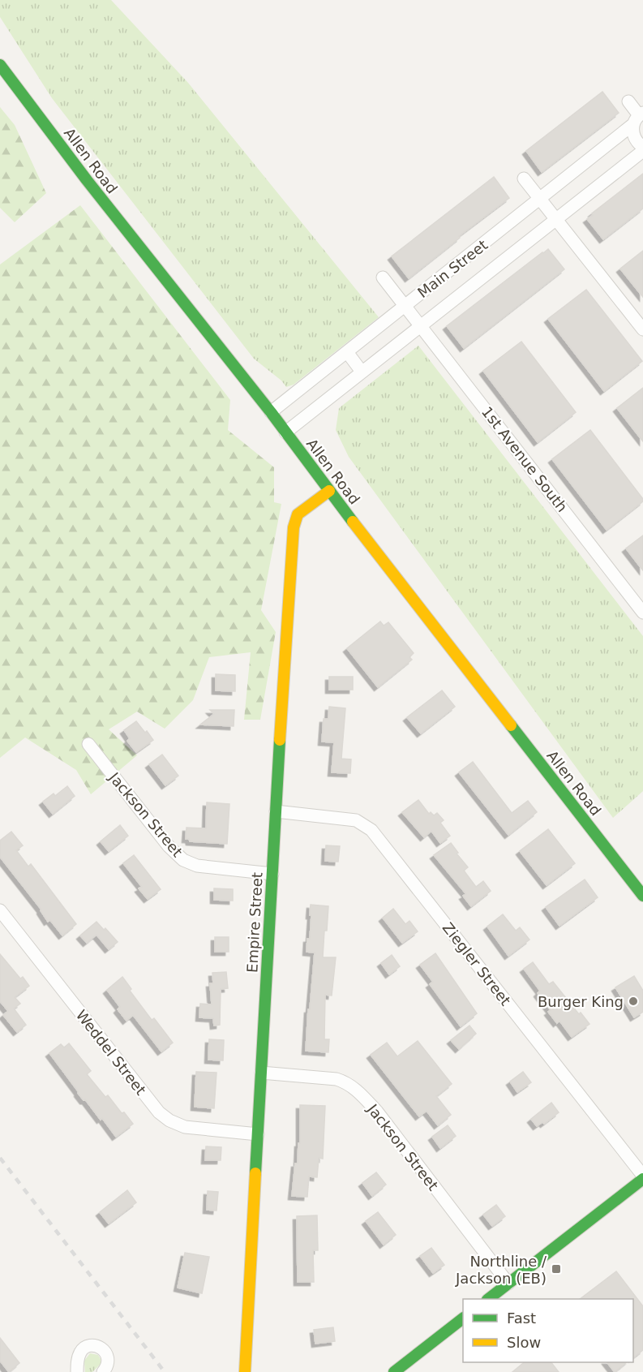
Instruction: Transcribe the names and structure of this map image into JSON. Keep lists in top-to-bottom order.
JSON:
{
  "streets": {
    "main road": ["Allen Road", "Empire Street"],
    "street": [
      "Main Street",
      "1st Avenue South",
      "Jackson Street",
      "Ziegler Street",
      "Weddel Street"
    ]
  },
  "crossings": [
    ["Allen Road", "Main Street"],
    ["Allen Road", "Empire Street"],
    ["Main Street", "1st Avenue South"],
    ["Jackson Street", "Empire Street"],
    ["Empire Street", "Ziegler Street"],
    ["Empire Street", "Weddel Street"]
  ],
  "places": {
    "other": ["Burger King"],
    "transit": ["Northline / Jackson (EB)"]
  },
  "legend": ["Fast", "Slow"]
}
